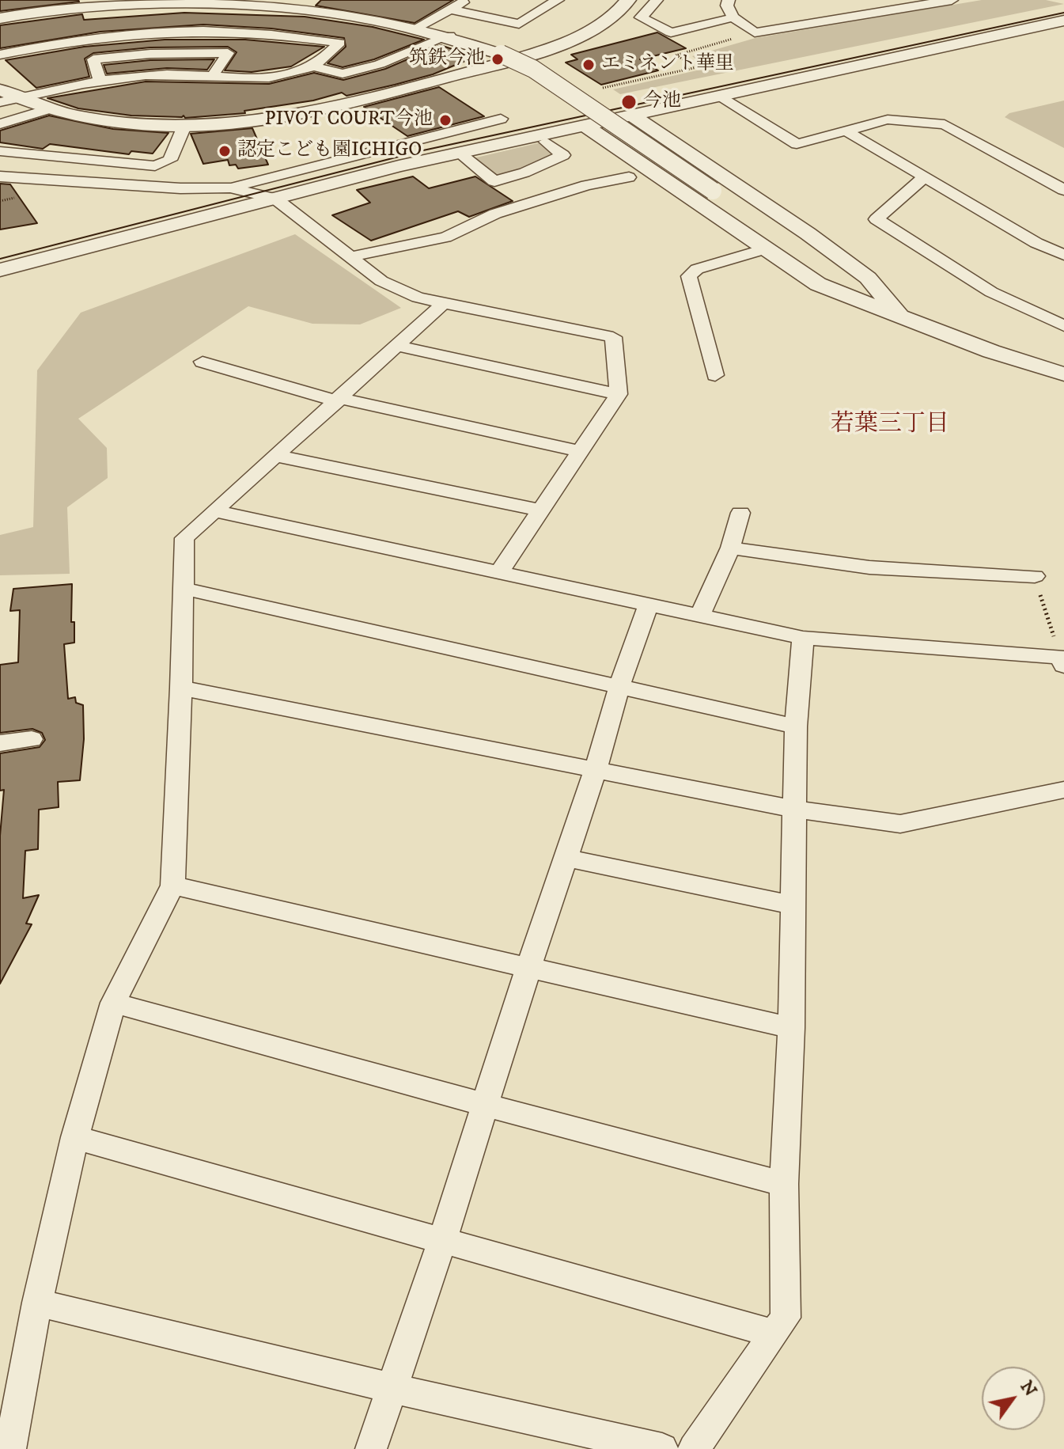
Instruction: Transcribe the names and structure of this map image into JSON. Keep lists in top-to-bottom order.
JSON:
{
  "districts": ["若葉三丁目"],
  "places": [
    "筑鉄今池",
    "エミネント華里",
    "今池",
    "PIVOT COURT今池",
    "認定こども園ICHIGO"
  ],
  "north": "top right"
}
